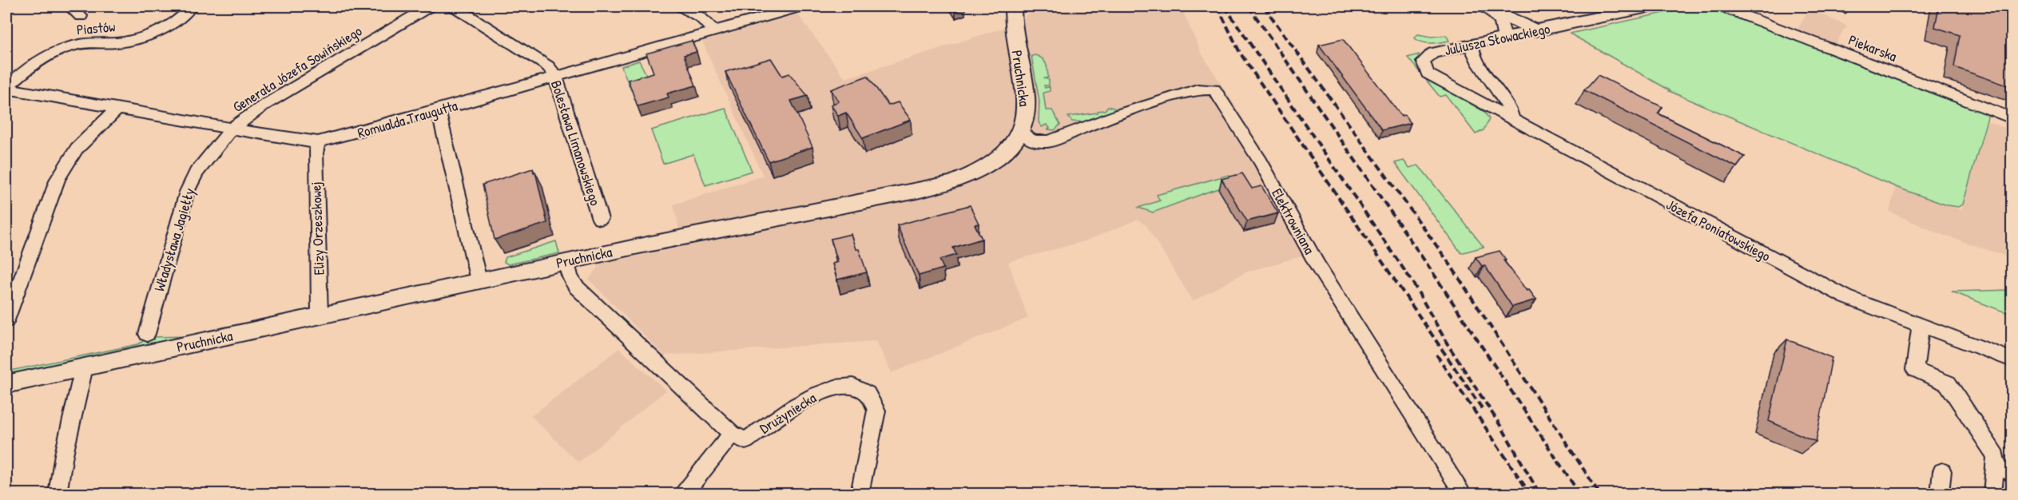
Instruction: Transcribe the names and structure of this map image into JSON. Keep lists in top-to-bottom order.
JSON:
{
  "streets": {
    "main road": ["Juliusza Słowackiego", "Pruchnicka"],
    "street": [
      "Piastów",
      "Piekarska",
      "Generała Józefa Sowińskiego",
      "Romualda Traugutta",
      "Bolesława Limanowskiego",
      "Elektrowniana",
      "Elizy Orzeszkowej",
      "Józefa Poniatowskiego",
      "Władysława Jagiełły",
      "Drużyniecka"
    ]
  },
  "crossings": [
    ["Piastów", "Romualda Traugutta"],
    ["Juliusza Słowackiego", "Józefa Poniatowskiego"],
    ["Generała Józefa Sowińskiego", "Romualda Traugutta"],
    ["Generała Józefa Sowińskiego", "Władysława Jagiełły"],
    ["Pruchnicka", "Elektrowniana"],
    ["Pruchnicka", "Elizy Orzeszkowej"],
    ["Romualda Traugutta", "Bolesława Limanowskiego"],
    ["Romualda Traugutta", "Elizy Orzeszkowej"],
    ["Romualda Traugutta", "Władysława Jagiełły"]
  ]
}
